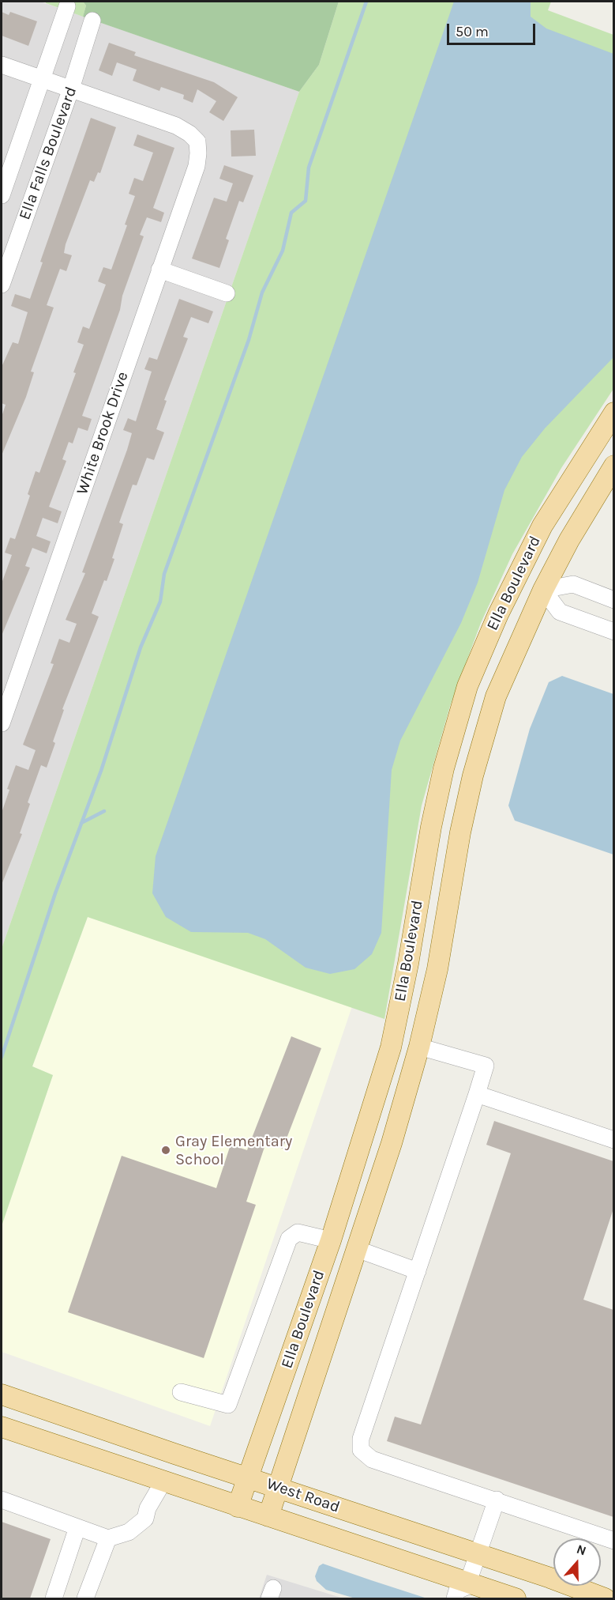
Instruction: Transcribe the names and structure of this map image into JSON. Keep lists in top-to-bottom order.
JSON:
{
  "streets": {
    "main road": ["Ella Boulevard", "West Road"],
    "street": ["Ella Falls Boulevard", "White Brook Drive"]
  },
  "crossings": [
    ["Ella Falls Boulevard", "White Brook Drive"],
    ["Ella Boulevard", "West Road"]
  ],
  "places": ["Gray Elementary School"],
  "scale_bar": "50 m",
  "north": "top"
}
